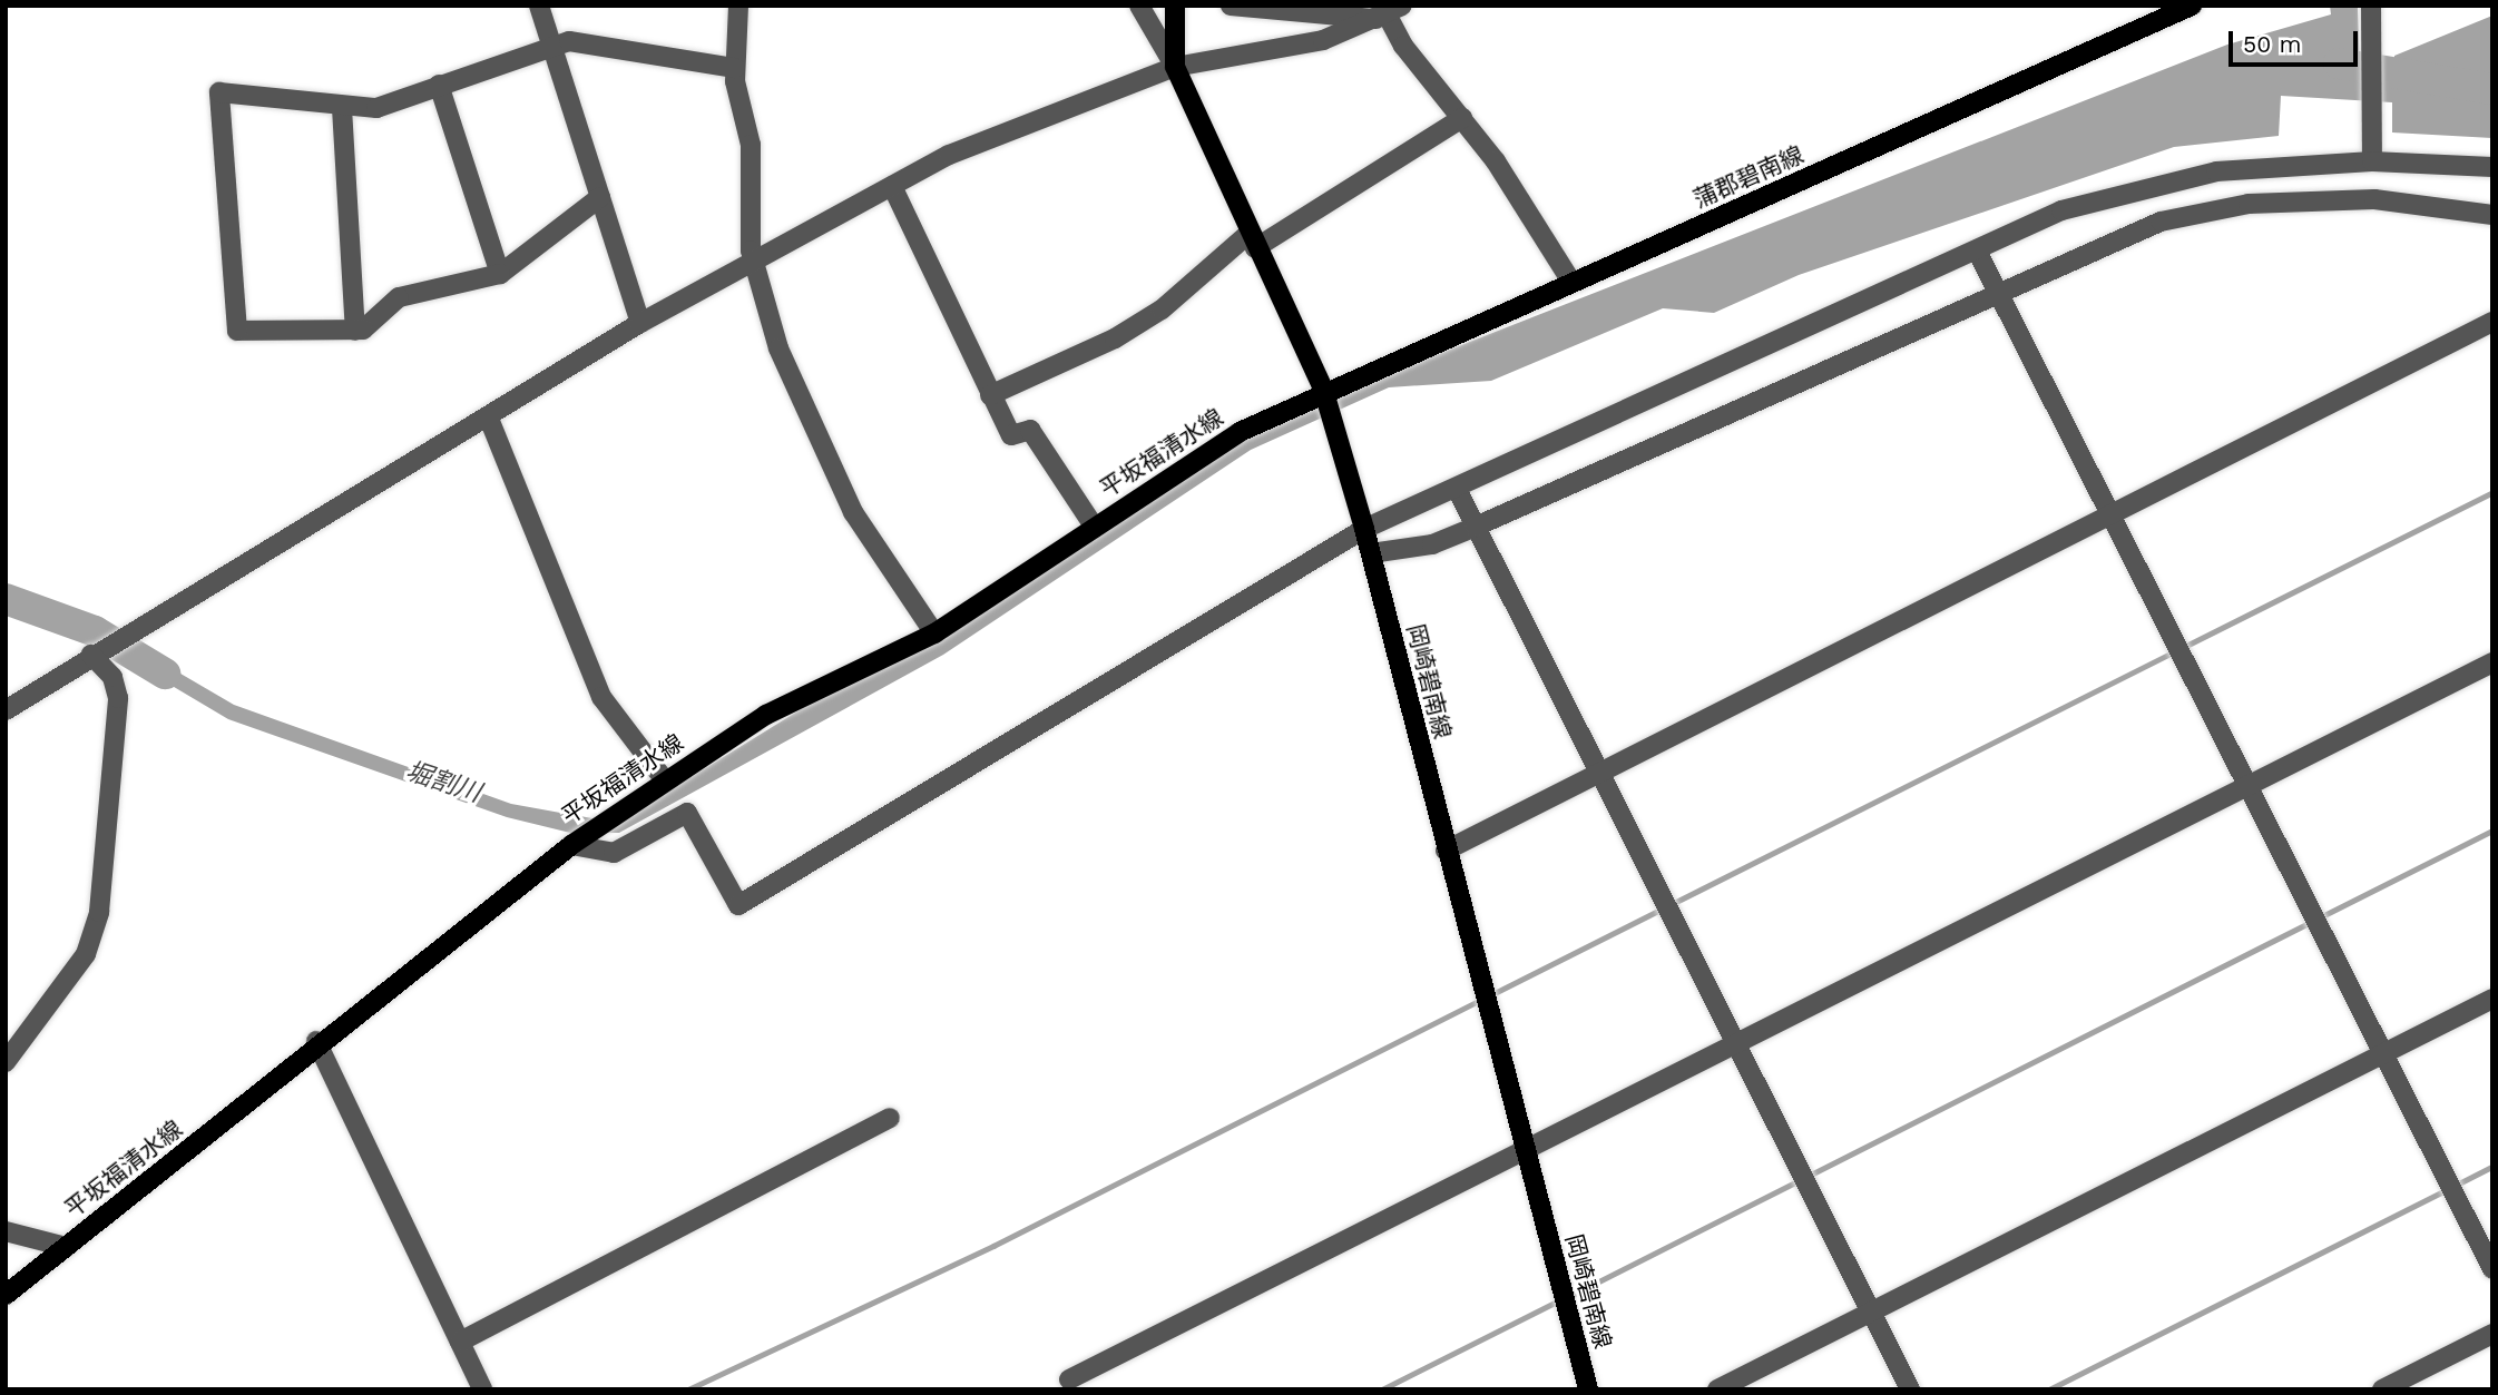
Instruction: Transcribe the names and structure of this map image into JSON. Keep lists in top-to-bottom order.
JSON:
{
  "streets": {
    "main road": ["蒲郡碧南線", "平坂福清水線", "岡崎碧南線"]
  },
  "crossings": [
    ["蒲郡碧南線", "平坂福清水線"],
    ["蒲郡碧南線", "岡崎碧南線"],
    ["平坂福清水線", "岡崎碧南線"]
  ],
  "water": ["堀割川"],
  "scale_bar": "50 m"
}
